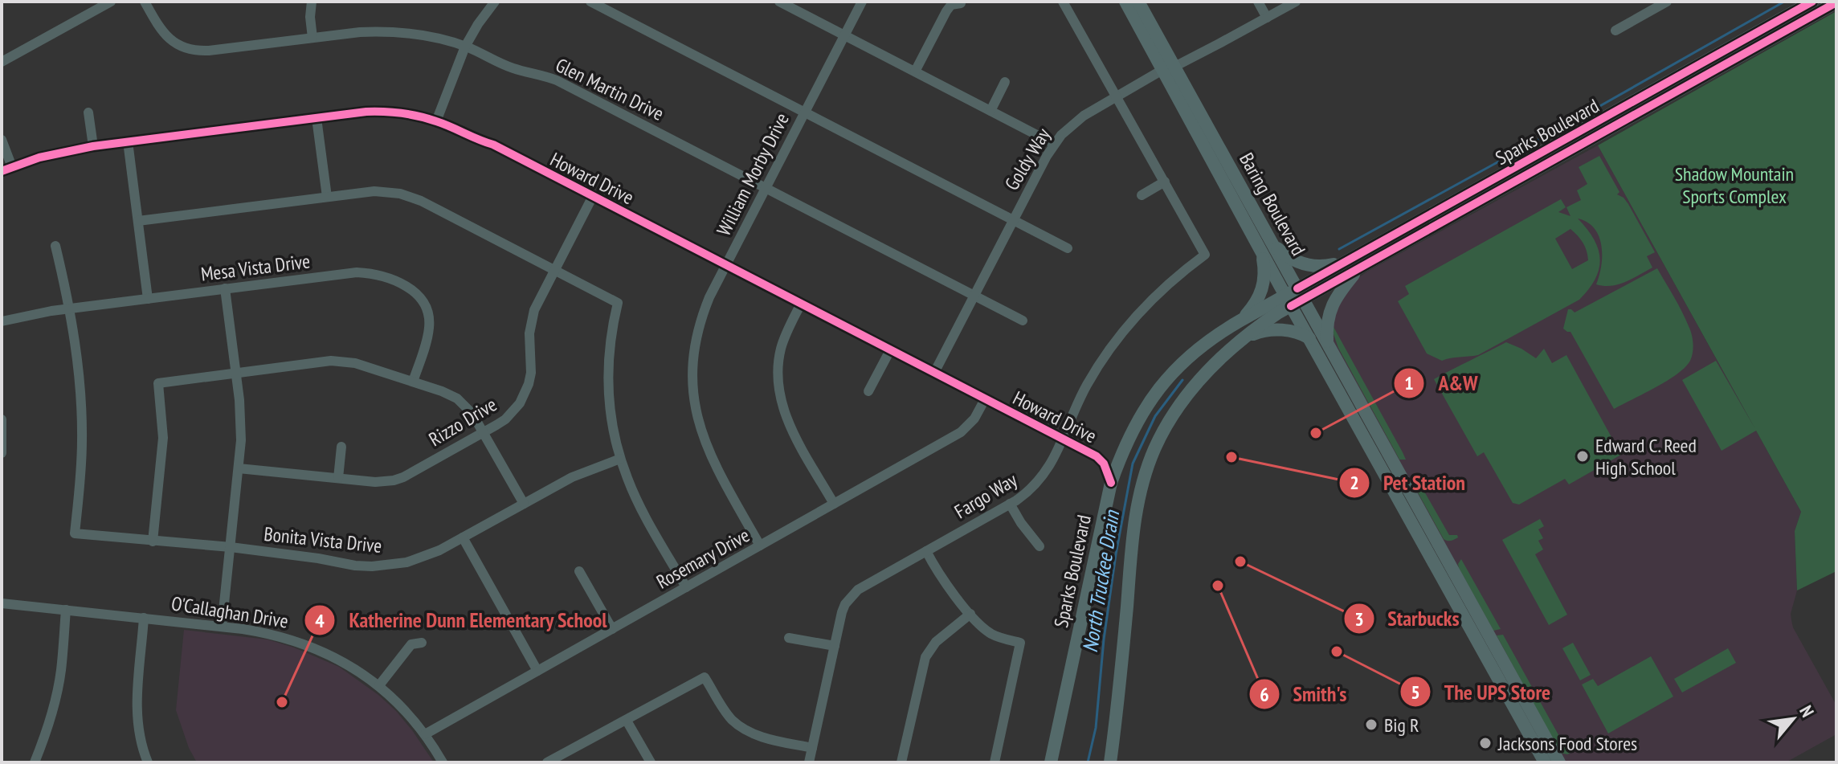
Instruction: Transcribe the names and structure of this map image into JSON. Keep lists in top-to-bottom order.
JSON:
{
  "streets": {
    "main road": ["Sparks Boulevard", "Baring Boulevard"],
    "street": [
      "Glen Martin Drive",
      "Goldy Way",
      "William Morby Drive",
      "Howard Drive",
      "Mesa Vista Drive",
      "Rizzo Drive",
      "Fargo Way",
      "Bonita Vista Drive",
      "Rosemary Drive",
      "O'Callaghan Drive"
    ]
  },
  "crossings": [
    ["Glen Martin Drive", "Goldy Way"],
    ["Glen Martin Drive", "William Morby Drive"],
    ["Sparks Boulevard", "Howard Drive"],
    ["Sparks Boulevard", "Baring Boulevard"],
    ["Goldy Way", "Howard Drive"],
    ["Goldy Way", "Baring Boulevard"],
    ["William Morby Drive", "Howard Drive"],
    ["William Morby Drive", "Rosemary Drive"],
    ["Howard Drive", "Rizzo Drive"],
    ["Howard Drive", "Fargo Way"],
    ["Howard Drive", "Rosemary Drive"],
    ["Mesa Vista Drive", "Bonita Vista Drive"],
    ["Rosemary Drive", "O'Callaghan Drive"]
  ],
  "water": ["North Truckee Drain"],
  "parks": ["Shadow Mountain Sports Complex"],
  "places": [
    "A&W",
    "Edward C. Reed High School",
    "Pet Station",
    "Starbucks",
    "Smith's",
    "The UPS Store",
    "Katherine Dunn Elementary School",
    "Big R",
    "Jacksons Food Stores"
  ],
  "north": "top right"
}
